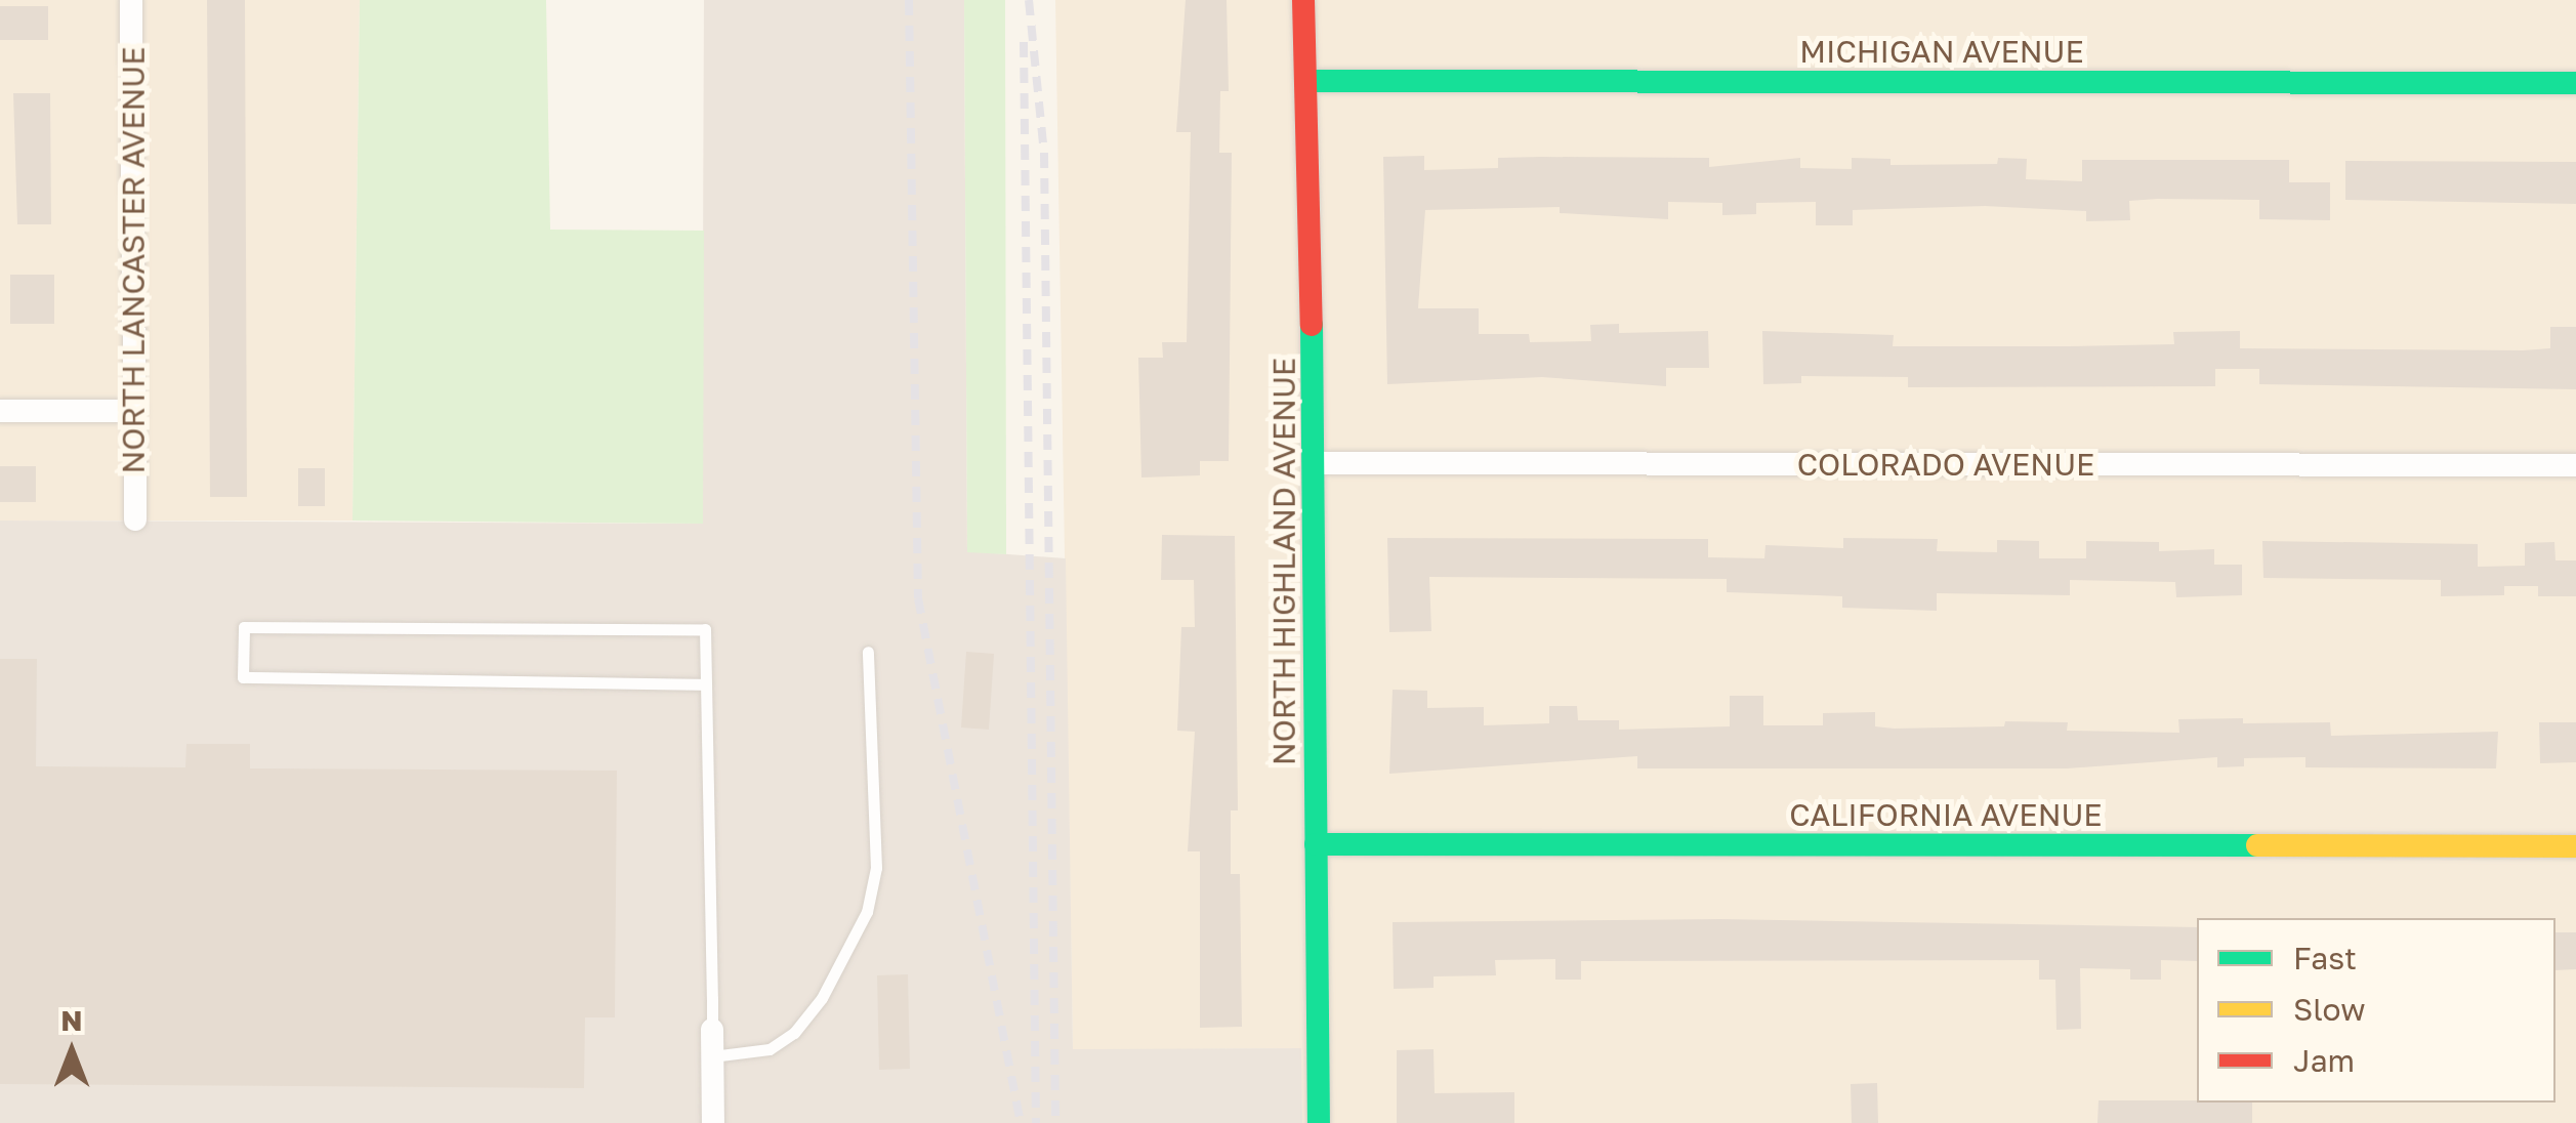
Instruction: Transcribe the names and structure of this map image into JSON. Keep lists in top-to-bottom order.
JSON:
{
  "streets": {
    "street": [
      "MICHIGAN AVENUE",
      "NORTH LANCASTER AVENUE",
      "COLORADO AVENUE",
      "NORTH HIGHLAND AVENUE",
      "CALIFORNIA AVENUE"
    ]
  },
  "crossings": [
    ["MICHIGAN AVENUE", "NORTH HIGHLAND AVENUE"],
    ["COLORADO AVENUE", "NORTH HIGHLAND AVENUE"],
    ["NORTH HIGHLAND AVENUE", "CALIFORNIA AVENUE"]
  ],
  "legend": ["Fast", "Slow", "Jam"],
  "north": "top"
}
